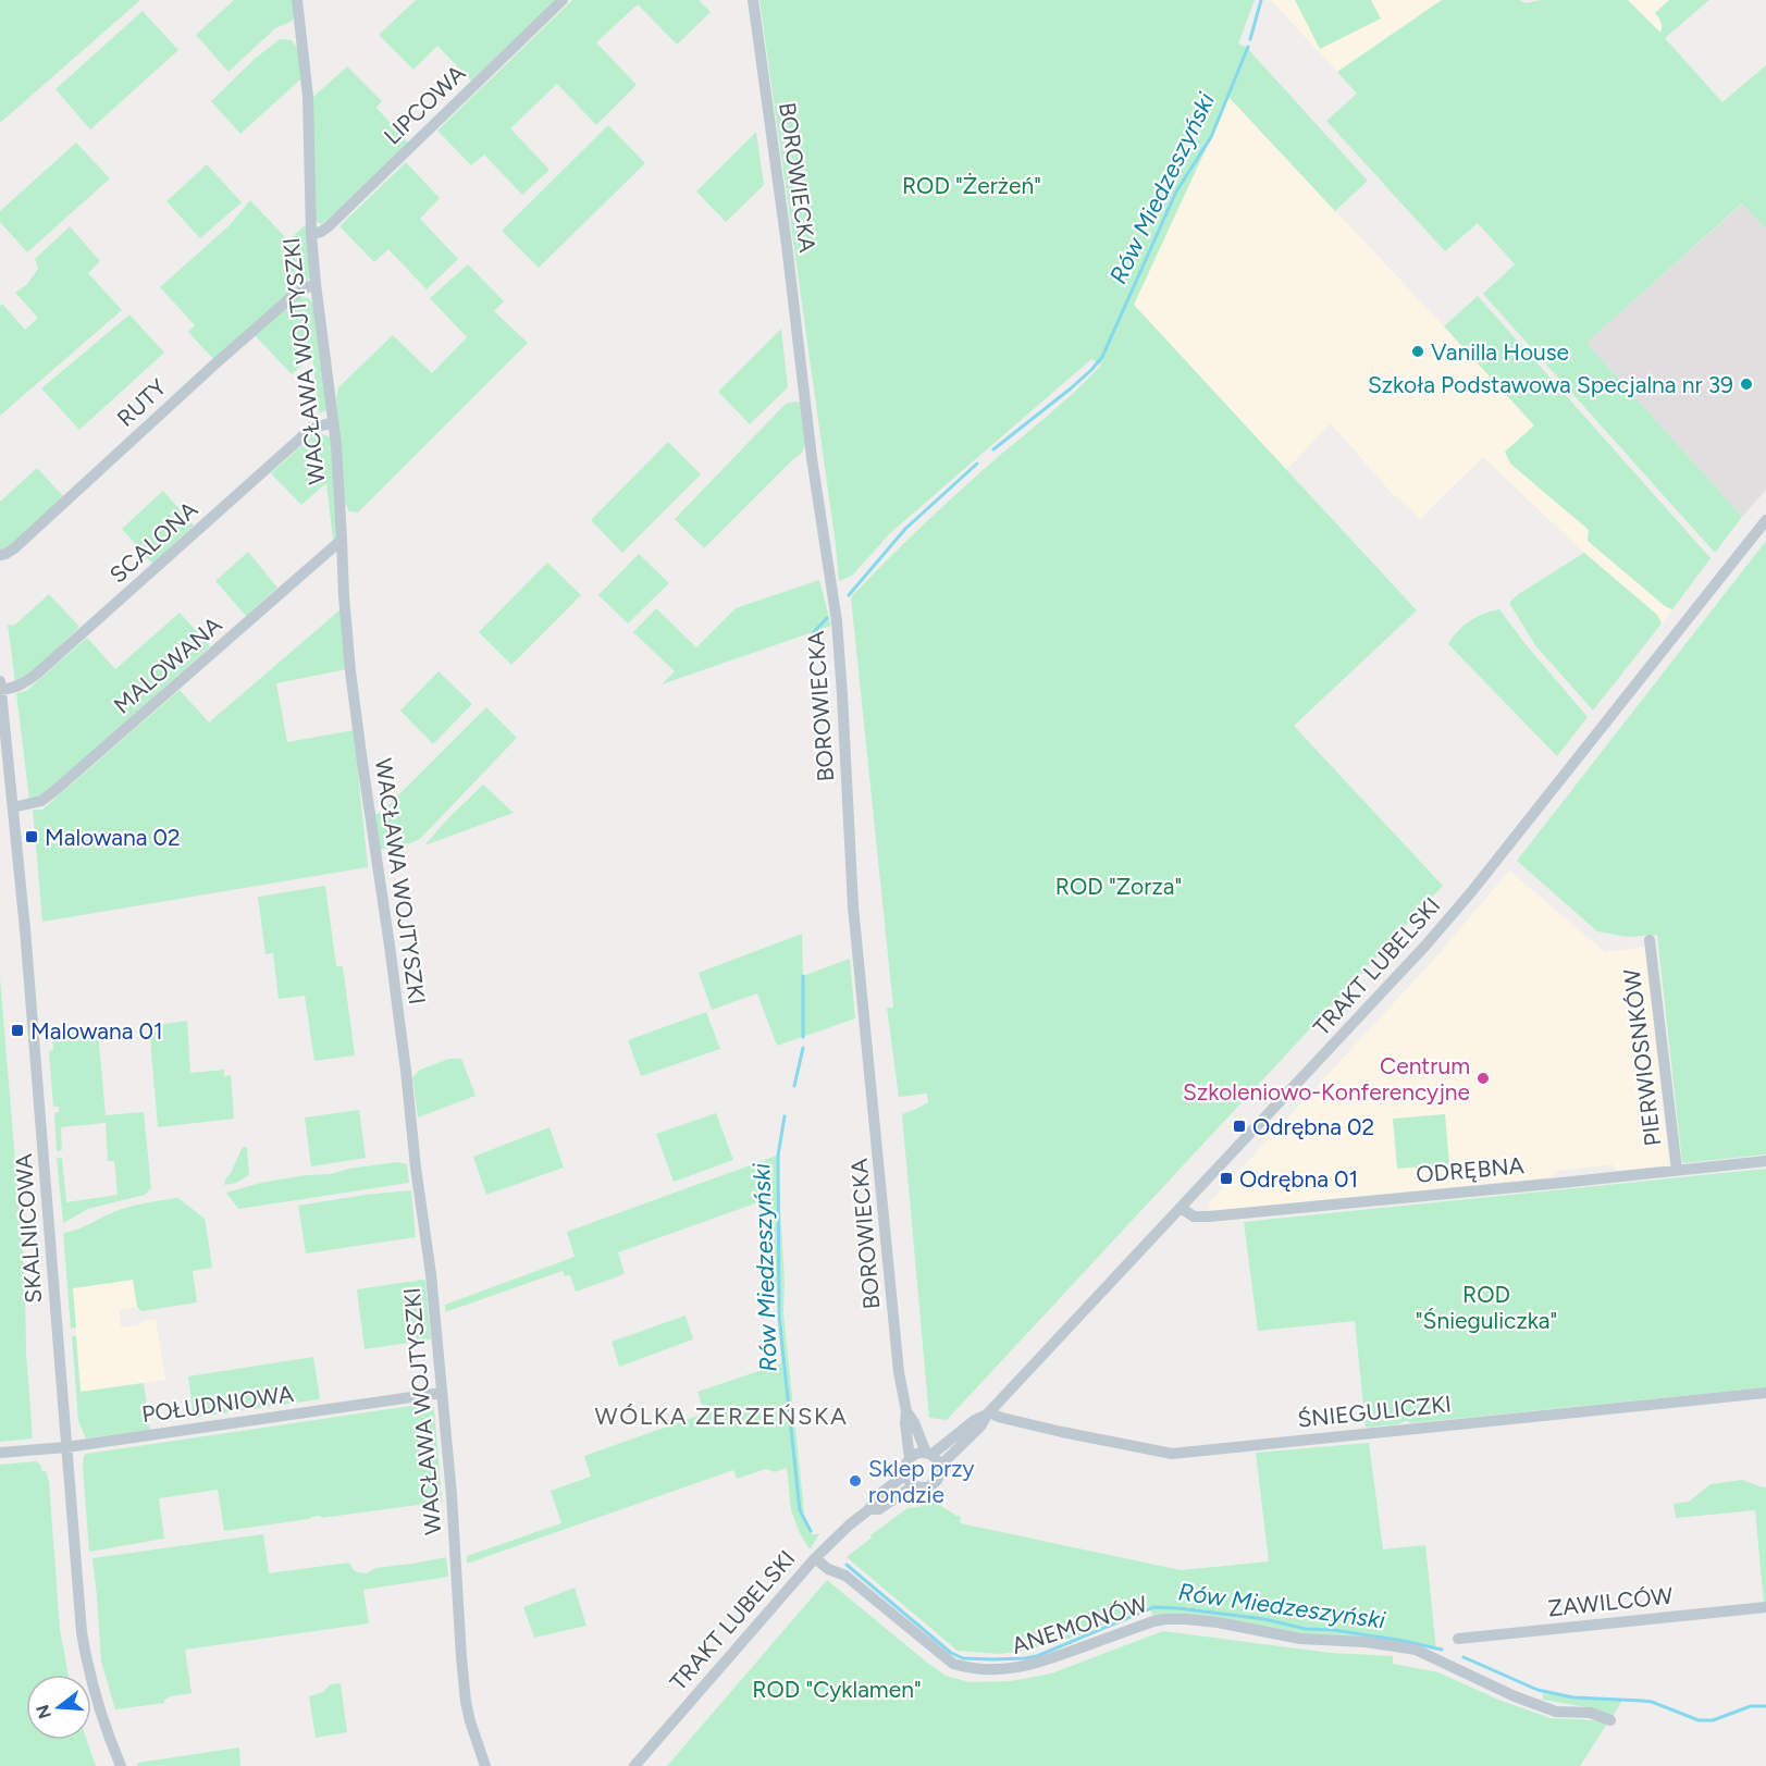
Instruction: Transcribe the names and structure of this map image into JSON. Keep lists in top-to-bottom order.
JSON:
{
  "streets": {
    "street": [
      "LIPCOWA",
      "BOROWIECKA",
      "WACŁAWA WOJTYSZKI",
      "RUTY",
      "SCALONA",
      "MALOWANA",
      "TRAKT LUBELSKI",
      "PIERWIOSNKÓW",
      "ODRĘBNA",
      "SKALNICOWA",
      "POŁUDNIOWA",
      "ŚNIEGULICZKI",
      "ZAWILCÓW",
      "ANEMONÓW"
    ]
  },
  "crossings": [
    ["LIPCOWA", "WACŁAWA WOJTYSZKI"],
    ["BOROWIECKA", "TRAKT LUBELSKI"],
    ["WACŁAWA WOJTYSZKI", "RUTY"],
    ["WACŁAWA WOJTYSZKI", "SCALONA"],
    ["WACŁAWA WOJTYSZKI", "MALOWANA"],
    ["WACŁAWA WOJTYSZKI", "POŁUDNIOWA"],
    ["SCALONA", "SKALNICOWA"],
    ["MALOWANA", "SKALNICOWA"],
    ["TRAKT LUBELSKI", "ODRĘBNA"],
    ["TRAKT LUBELSKI", "ŚNIEGULICZKI"],
    ["TRAKT LUBELSKI", "ANEMONÓW"],
    ["PIERWIOSNKÓW", "ODRĘBNA"],
    ["SKALNICOWA", "POŁUDNIOWA"]
  ],
  "districts": ["WÓLKA ZERZEŃSKA"],
  "water": ["Rów Miedzeszyński"],
  "parks": [
    "ROD \"Żerżeń\"",
    "ROD \"Zorza\"",
    "ROD \"Śnieguliczka\"",
    "ROD \"Cyklamen\""
  ],
  "places": {
    "other": [
      "Vanilla House",
      "Szkoła Podstawowa Specjalna nr 39",
      "Centrum Szkoleniowo-Konferencyjne",
      "Sklep przy rondzie"
    ],
    "transit": [
      "Malowana 02",
      "Malowana 01",
      "Odrębna 02",
      "Odrębna 01"
    ]
  },
  "north": "left"
}
